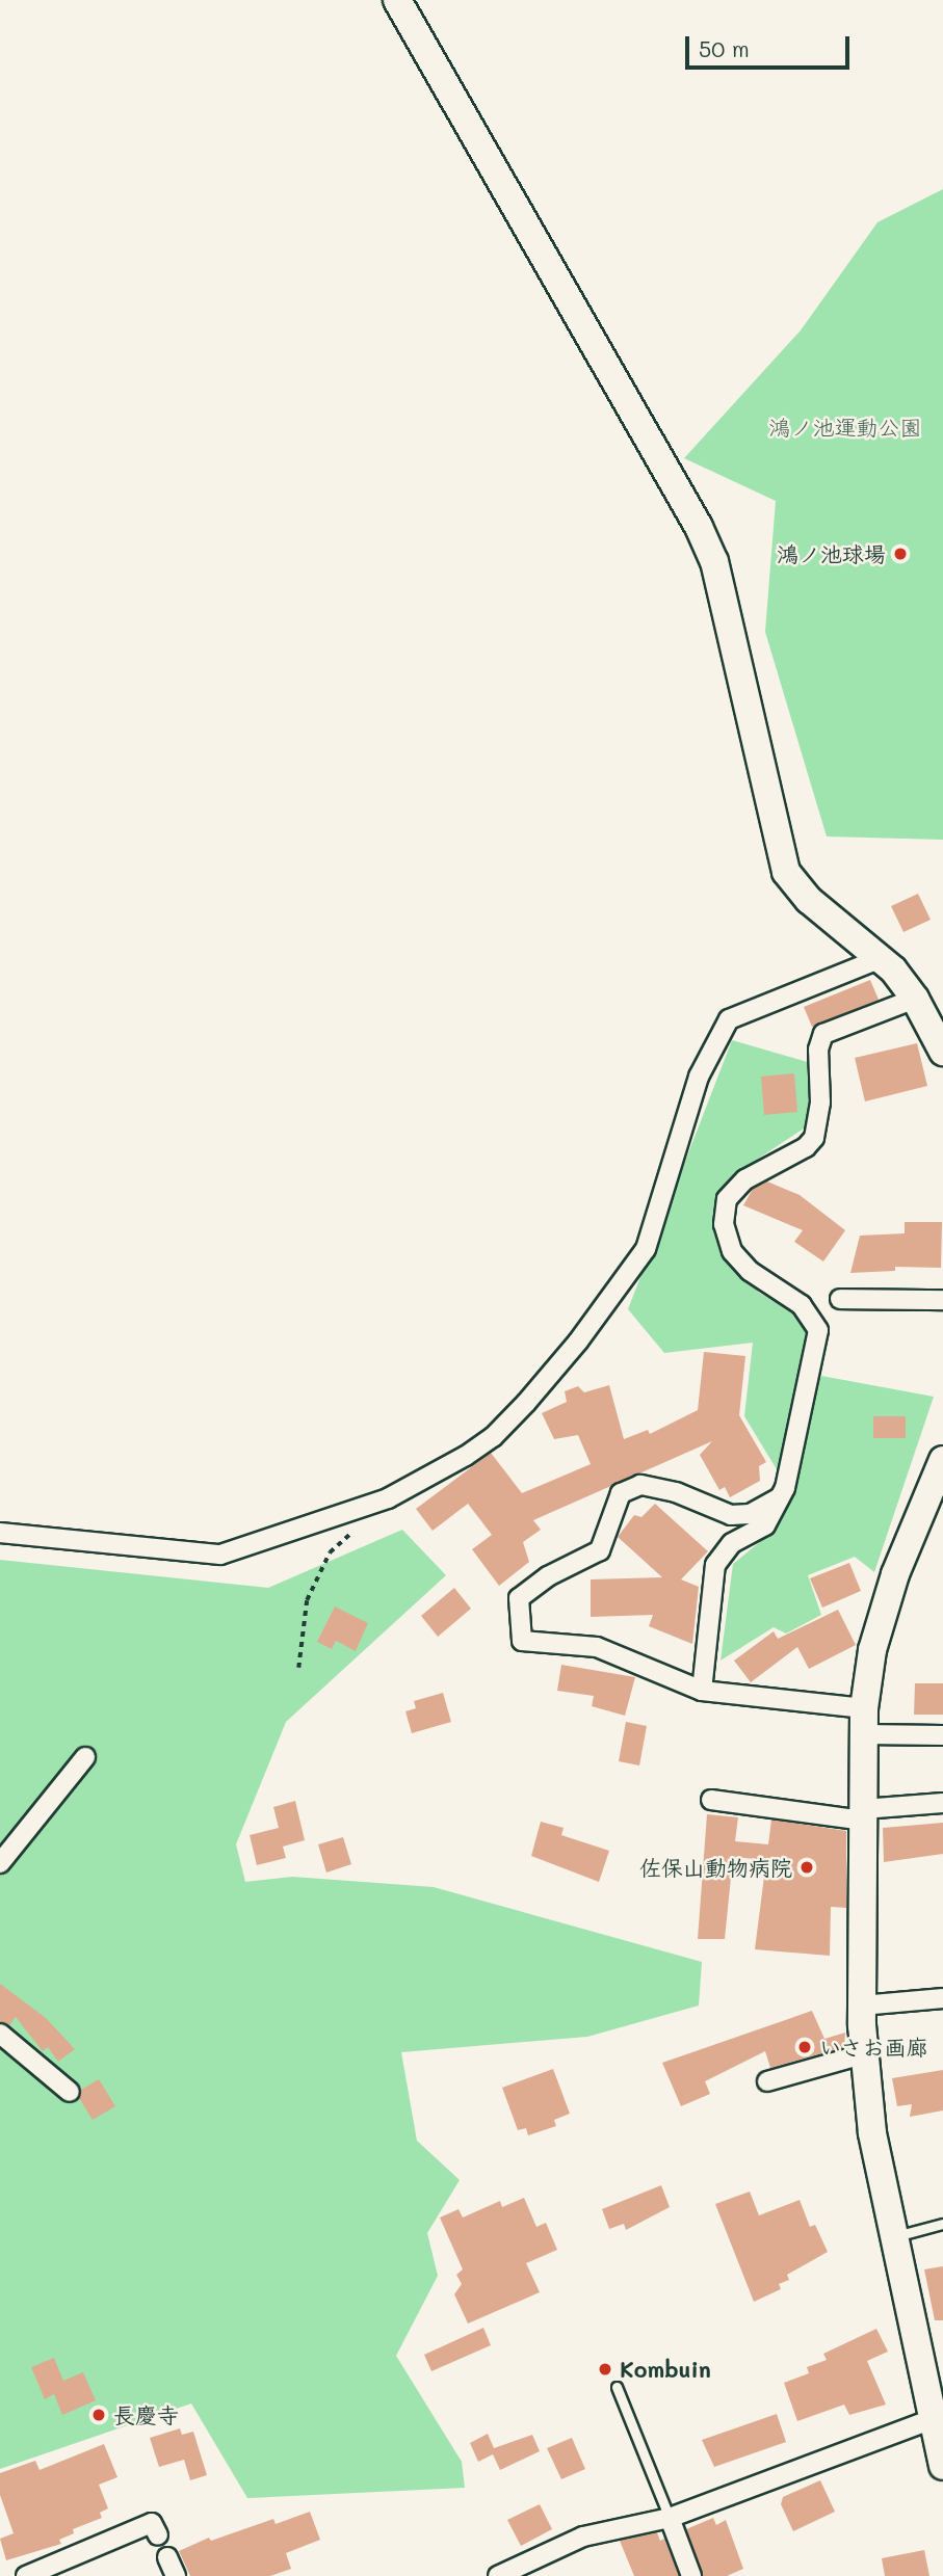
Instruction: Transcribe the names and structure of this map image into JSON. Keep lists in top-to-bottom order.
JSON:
{
  "parks": ["鴻ノ池運動公園"],
  "places": [
    "鴻ノ池球場",
    "佐保山動物病院",
    "いさお画廊",
    "Kombuin",
    "長慶寺"
  ],
  "scale_bar": "50 m"
}
